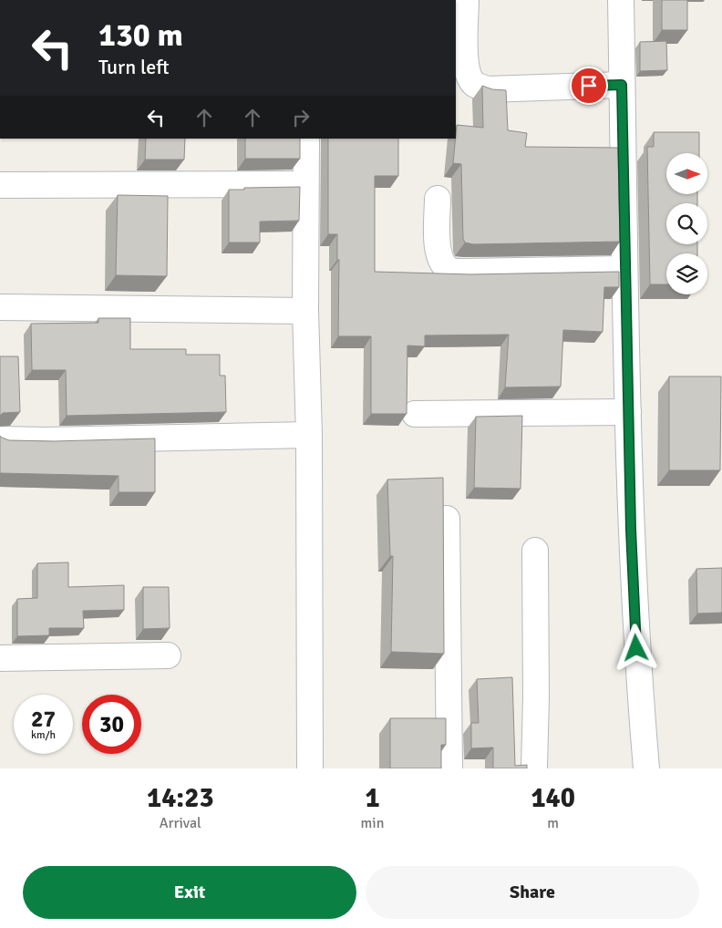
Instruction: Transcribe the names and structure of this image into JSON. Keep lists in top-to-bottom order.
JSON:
{
  "north": "right",
  "page": {
    "turn": ["130 m", "Turn left"],
    "speed": "27 km/h",
    "limit": "30",
    "eta": [
      "14:23",
      "Arrival",
      "1",
      "min",
      "140",
      "m"
    ],
    "buttons": ["Exit", "Share"]
  }
}
